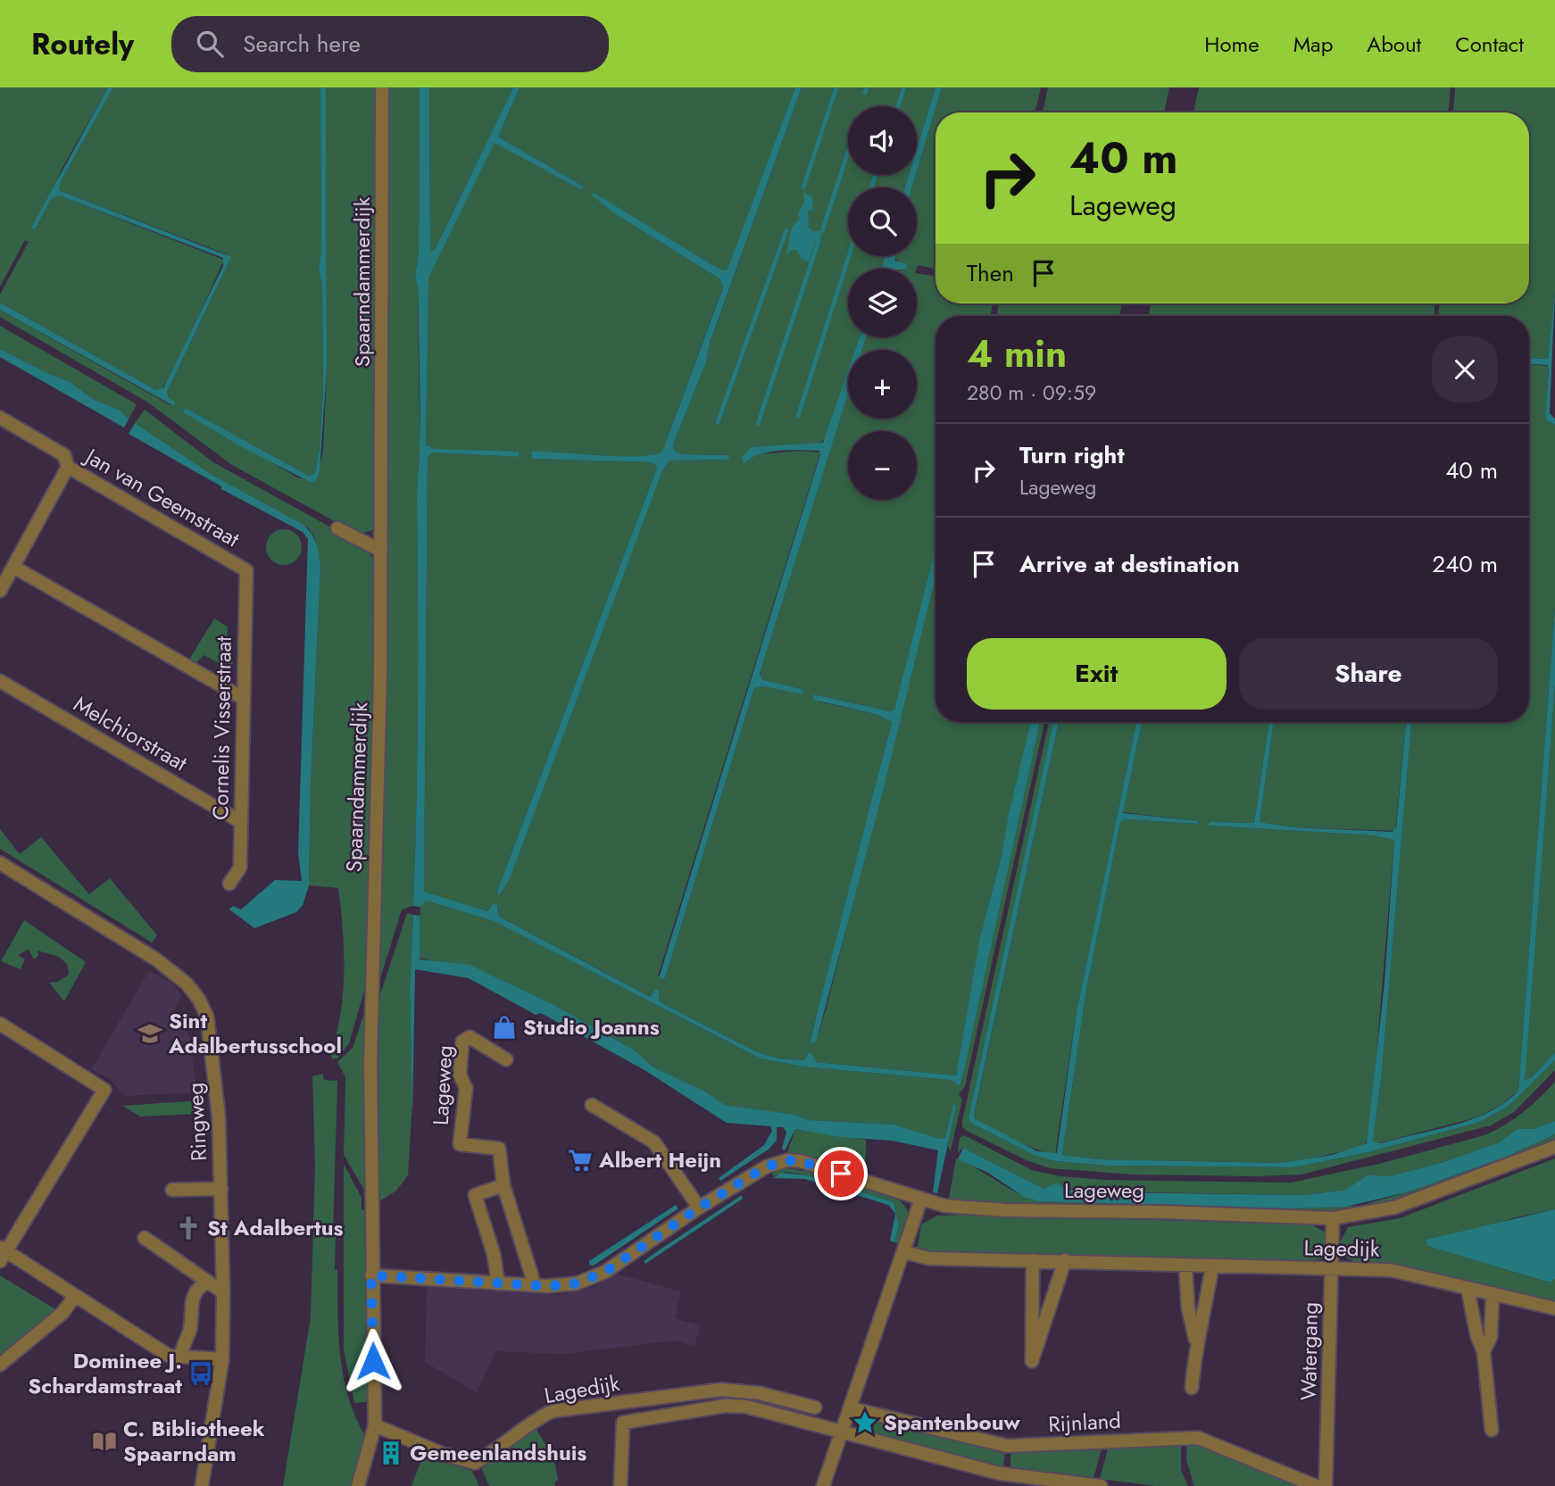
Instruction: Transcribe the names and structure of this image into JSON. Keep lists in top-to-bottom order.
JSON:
{
  "streets": {
    "street": [
      "Spaarndammerdijk",
      "Jan van Geemstraat",
      "Cornelis Visserstraat",
      "Melchiorstraat",
      "Lageweg",
      "Ringweg",
      "Lagedijk",
      "Watergang",
      "Rijnland"
    ]
  },
  "crossings": [
    ["Spaarndammerdijk", "Lageweg"],
    ["Spaarndammerdijk", "Lagedijk"],
    ["Jan van Geemstraat", "Cornelis Visserstraat"],
    ["Cornelis Visserstraat", "Melchiorstraat"],
    ["Lageweg", "Watergang"],
    ["Lagedijk", "Watergang"]
  ],
  "places": {
    "shop": ["Studio Joanns"],
    "school or university": ["Sint Adalbertusschool"],
    "supermarket": ["Albert Heijn"],
    "church": ["St Adalbertus"],
    "bus stop": ["Dominee J. Schardamstraat"],
    "place": ["Spantenbouw"],
    "library": ["C. Bibliotheek Spaarndam"],
    "building": ["Gemeenlandshuis"]
  },
  "page": {
    "header": "Routely",
    "search": "Search here",
    "nav": [
      "Home",
      "Map",
      "About",
      "Contact"
    ],
    "map_buttons": ["+", "−"],
    "turn": ["40 m", "Lageweg"],
    "then": "Then",
    "heading": ["4 min", "280 m · 09:59"],
    "list": [
      {
        "name": "Turn right",
        "note": "Lageweg",
        "value": "40 m"
      },
      {
        "name": "Arrive at destination",
        "value": "240 m"
      }
    ],
    "buttons": ["Exit", "Share"]
  }
}
